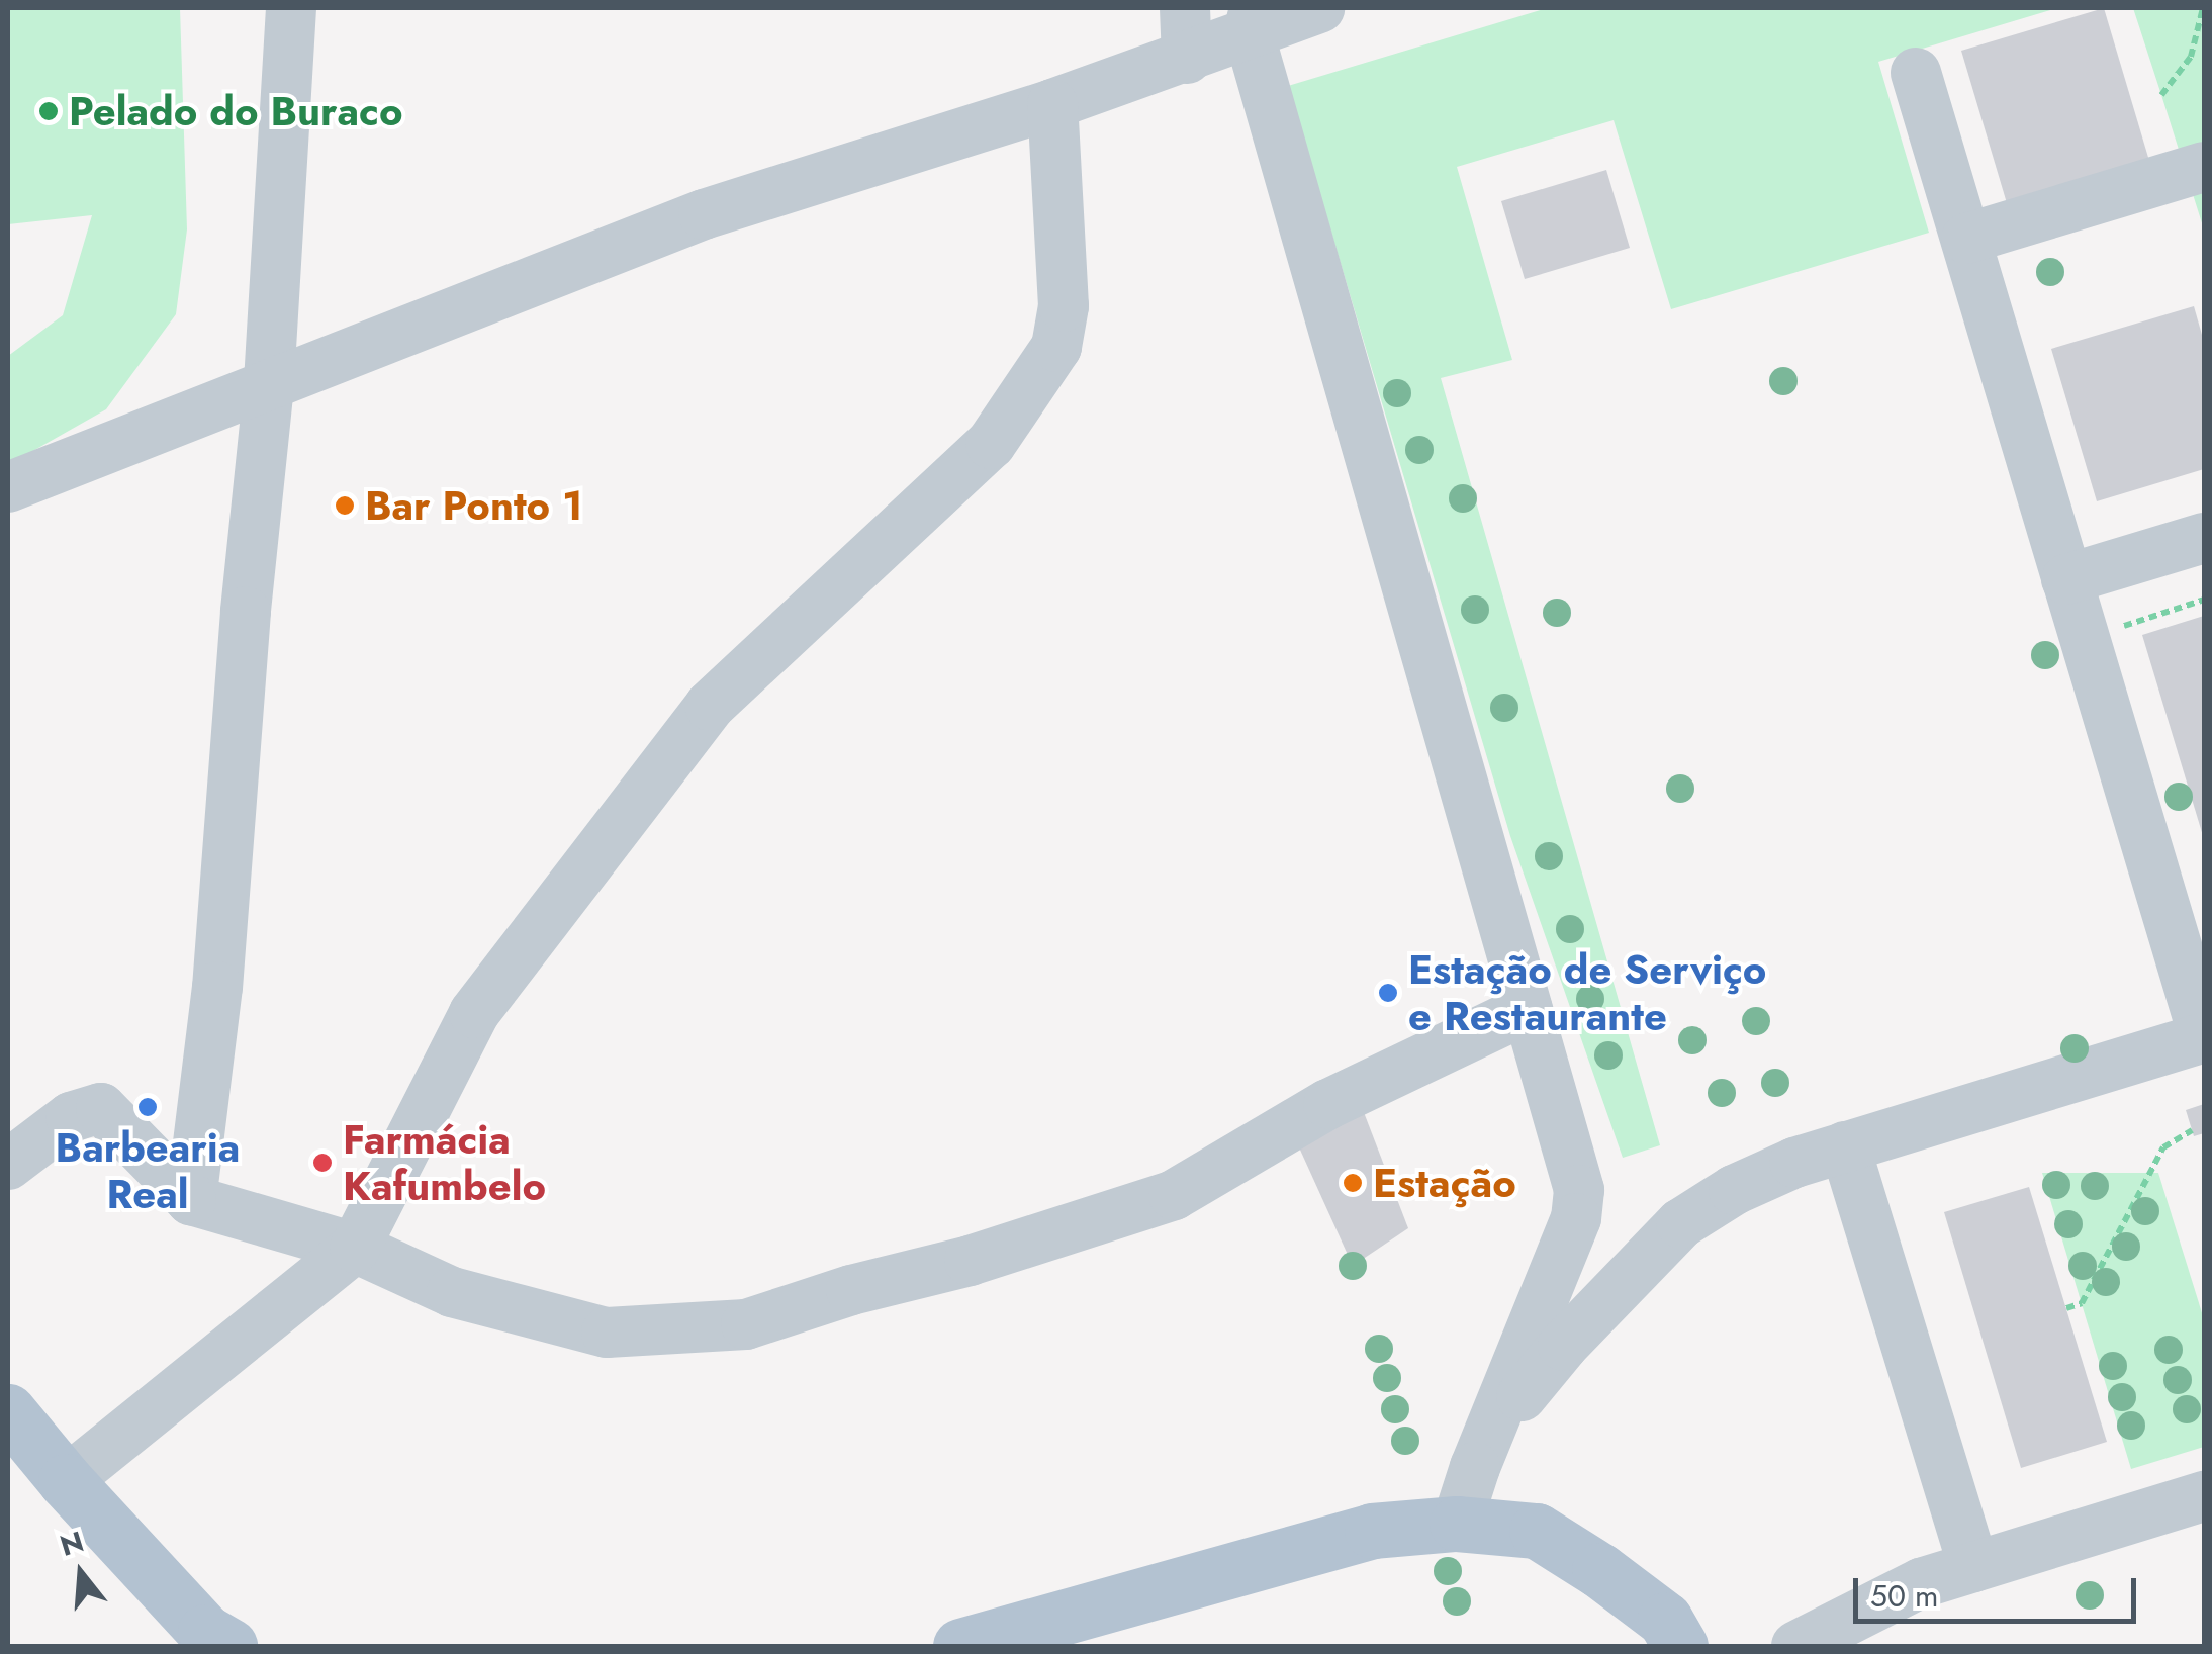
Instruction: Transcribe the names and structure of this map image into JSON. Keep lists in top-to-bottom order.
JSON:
{
  "places": [
    "Pelado do Buraco",
    "Bar Ponto 1",
    "Estação de Serviço e Restaurante",
    "Barbearia Real",
    "Farmácia Kafumbelo",
    "Estação"
  ],
  "scale_bar": "50 m",
  "north": "top"
}
